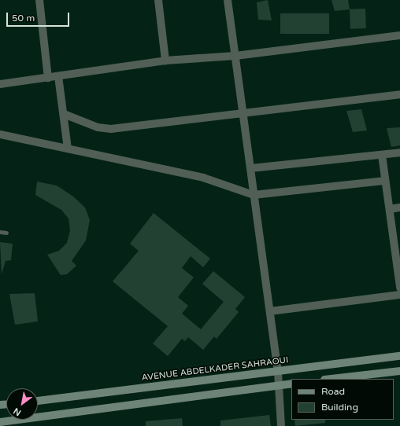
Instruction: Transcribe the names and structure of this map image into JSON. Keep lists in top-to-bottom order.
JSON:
{
  "streets": {
    "main road": ["AVENUE ABDELKADER SAHRAOUI"]
  },
  "legend": ["Road", "Building"],
  "scale_bar": "50 m",
  "north": "bottom left"
}
